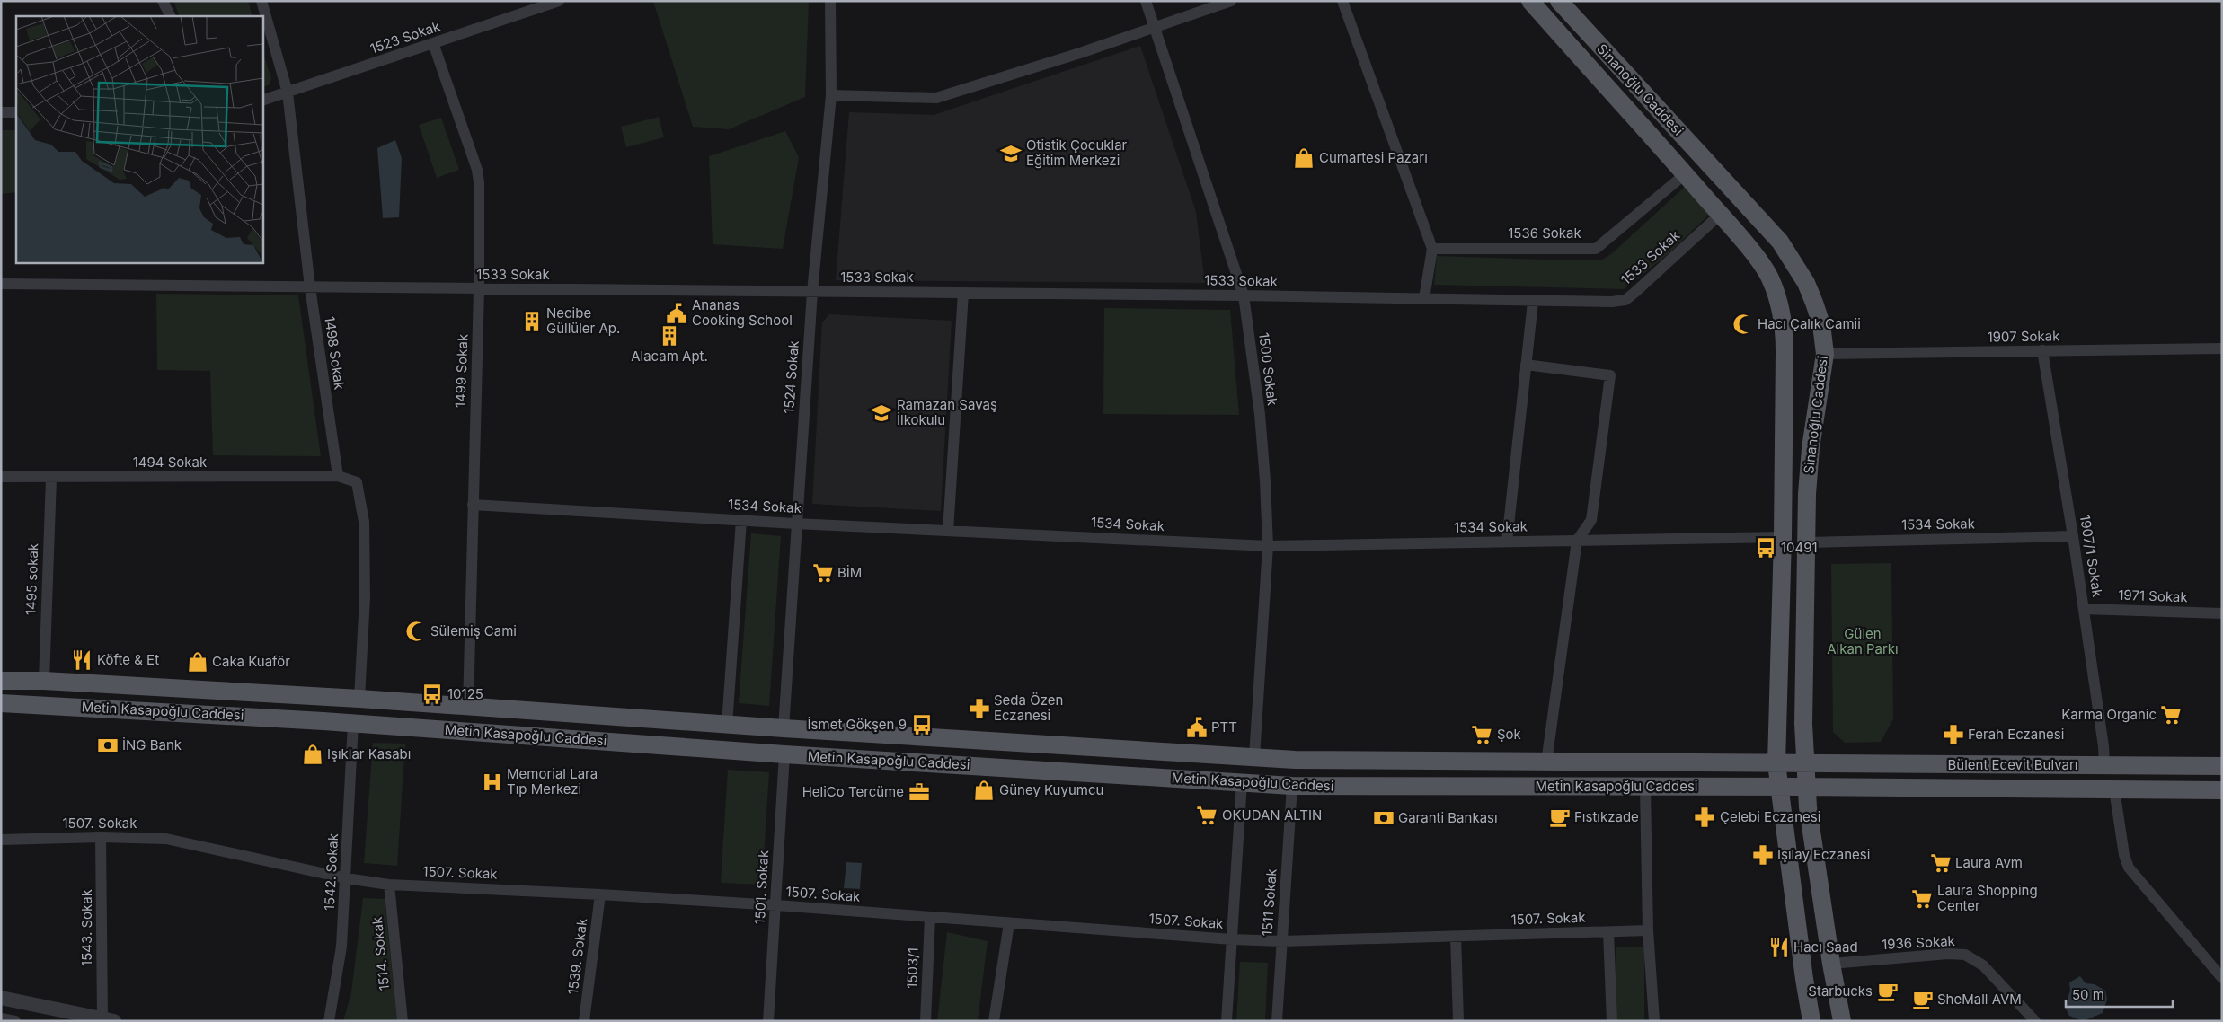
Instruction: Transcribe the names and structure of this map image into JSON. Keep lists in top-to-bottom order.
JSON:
{
  "streets": {
    "main road": ["Si̇nanoğlu Caddesi", "Metin Kasapoğlu Caddesi", "Bülent Ecevit Bulvarı"],
    "street": [
      "1523 Sokak",
      "1536 Sokak",
      "1533 Sokak",
      "1907 Sokak",
      "1498 Sokak",
      "1500 Sokak",
      "1499 Sokak",
      "1524 Sokak",
      "1494 Sokak",
      "1534 Sokak",
      "1907/1 Sokak",
      "1495 sokak",
      "1971 Sokak",
      "1507. Sokak",
      "1542. Sokak",
      "1501. Sokak",
      "1511 Sokak",
      "1543. Sokak",
      "1936 Sokak",
      "1514. Sokak",
      "1539. Sokak",
      "1503/1"
    ]
  },
  "crossings": [
    ["1523 Sokak", "1498 Sokak"],
    ["1523 Sokak", "1499 Sokak"],
    ["Si̇nanoğlu Caddesi", "1536 Sokak"],
    ["Si̇nanoğlu Caddesi", "1533 Sokak"],
    ["Si̇nanoğlu Caddesi", "1907 Sokak"],
    ["Si̇nanoğlu Caddesi", "1534 Sokak"],
    ["Si̇nanoğlu Caddesi", "Metin Kasapoğlu Caddesi"],
    ["Si̇nanoğlu Caddesi", "Bülent Ecevit Bulvarı"],
    ["Si̇nanoğlu Caddesi", "1936 Sokak"],
    ["1533 Sokak", "1498 Sokak"],
    ["1533 Sokak", "1500 Sokak"],
    ["1533 Sokak", "1499 Sokak"],
    ["1533 Sokak", "1524 Sokak"],
    ["1907 Sokak", "1907/1 Sokak"],
    ["1498 Sokak", "1494 Sokak"],
    ["1500 Sokak", "1534 Sokak"],
    ["1500 Sokak", "Metin Kasapoğlu Caddesi"],
    ["1499 Sokak", "1534 Sokak"],
    ["1499 Sokak", "Metin Kasapoğlu Caddesi"],
    ["1524 Sokak", "1534 Sokak"],
    ["1524 Sokak", "Metin Kasapoğlu Caddesi"],
    ["1494 Sokak", "1495 sokak"],
    ["1534 Sokak", "1907/1 Sokak"],
    ["1907/1 Sokak", "1971 Sokak"],
    ["1907/1 Sokak", "Bülent Ecevit Bulvarı"],
    ["1495 sokak", "Metin Kasapoğlu Caddesi"],
    ["Metin Kasapoğlu Caddesi", "Bülent Ecevit Bulvarı"],
    ["Metin Kasapoğlu Caddesi", "1542. Sokak"],
    ["Metin Kasapoğlu Caddesi", "1501. Sokak"],
    ["Metin Kasapoğlu Caddesi", "1511 Sokak"],
    ["1507. Sokak", "1542. Sokak"],
    ["1507. Sokak", "1501. Sokak"],
    ["1507. Sokak", "1511 Sokak"],
    ["1507. Sokak", "1543. Sokak"],
    ["1507. Sokak", "1514. Sokak"],
    ["1507. Sokak", "1539. Sokak"],
    ["1507. Sokak", "1503/1"]
  ],
  "parks": ["Gülen Alkan Parkı"],
  "places": {
    "school or university": ["Otistik Çocuklar Eğitim Merkezi", "Ramazan Savaş İlkokulu"],
    "shop": [
      "Cumartesi Pazarı",
      "Caka Kuaför",
      "Işıklar Kasabı",
      "Güney Kuyumcu"
    ],
    "public building": ["Ananas Cooking School", "PTT"],
    "building": ["Necibe Güllüler Ap.", "Alacam Apt."],
    "mosque": ["Hacı Çalık Camii", "Sülemiş Cami"],
    "bus stop": ["10491", "10125", "İsmet Gökşen 9"],
    "supermarket": [
      "BİM",
      "Karma Organic",
      "Şok",
      "OKUDAN ALTIN",
      "Laura Avm",
      "Laura Shopping Center"
    ],
    "restaurant": ["Köfte & Et", "Hacı Saad"],
    "pharmacy": [
      "Seda Özen Eczanesi",
      "Ferah Eczanesi",
      "Çelebi Eczanesi",
      "Işılay Eczanesi"
    ],
    "bank": ["İNG Bank", "Garanti Bankası"],
    "hospital": ["Memorial Lara Tıp Merkezi"],
    "office": ["HeliCo Tercüme"],
    "cafe": ["Fıstıkzade", "Starbucks", "SheMall AVM"]
  },
  "scale_bar": "50 m"
}
